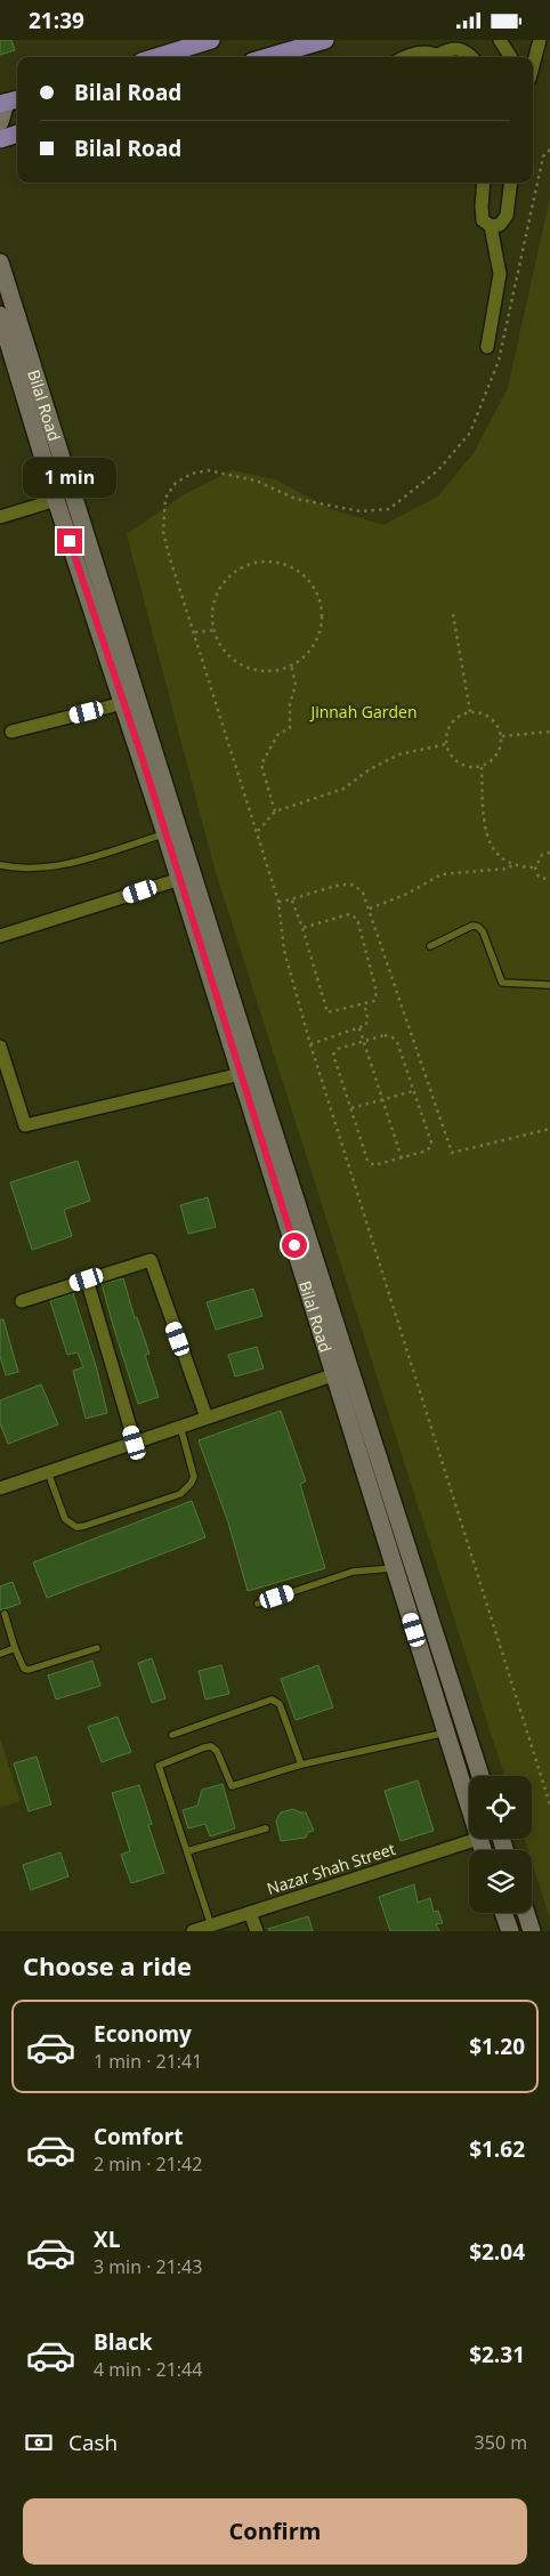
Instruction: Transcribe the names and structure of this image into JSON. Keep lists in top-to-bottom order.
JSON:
{
  "streets": {
    "main road": ["Bilal Road"],
    "street": ["Nazar Shah Street"]
  },
  "crossings": [
    ["Bilal Road", "Nazar Shah Street"]
  ],
  "parks": ["Jinnah Garden"],
  "page": {
    "status": "21:39",
    "banner": ["Bilal Road", "Bilal Road"],
    "bubble": "1 min",
    "heading": "Choose a ride",
    "list": [
      {
        "name": "Economy",
        "note": "1 min · 21:41",
        "value": "$1.20"
      },
      {
        "name": "Comfort",
        "note": "2 min · 21:42",
        "value": "$1.62"
      },
      {
        "name": "XL",
        "note": "3 min · 21:43",
        "value": "$2.04"
      },
      {
        "name": "Black",
        "note": "4 min · 21:44",
        "value": "$2.31"
      }
    ],
    "pay": ["Cash", "350 m"],
    "buttons": "Confirm"
  }
}
